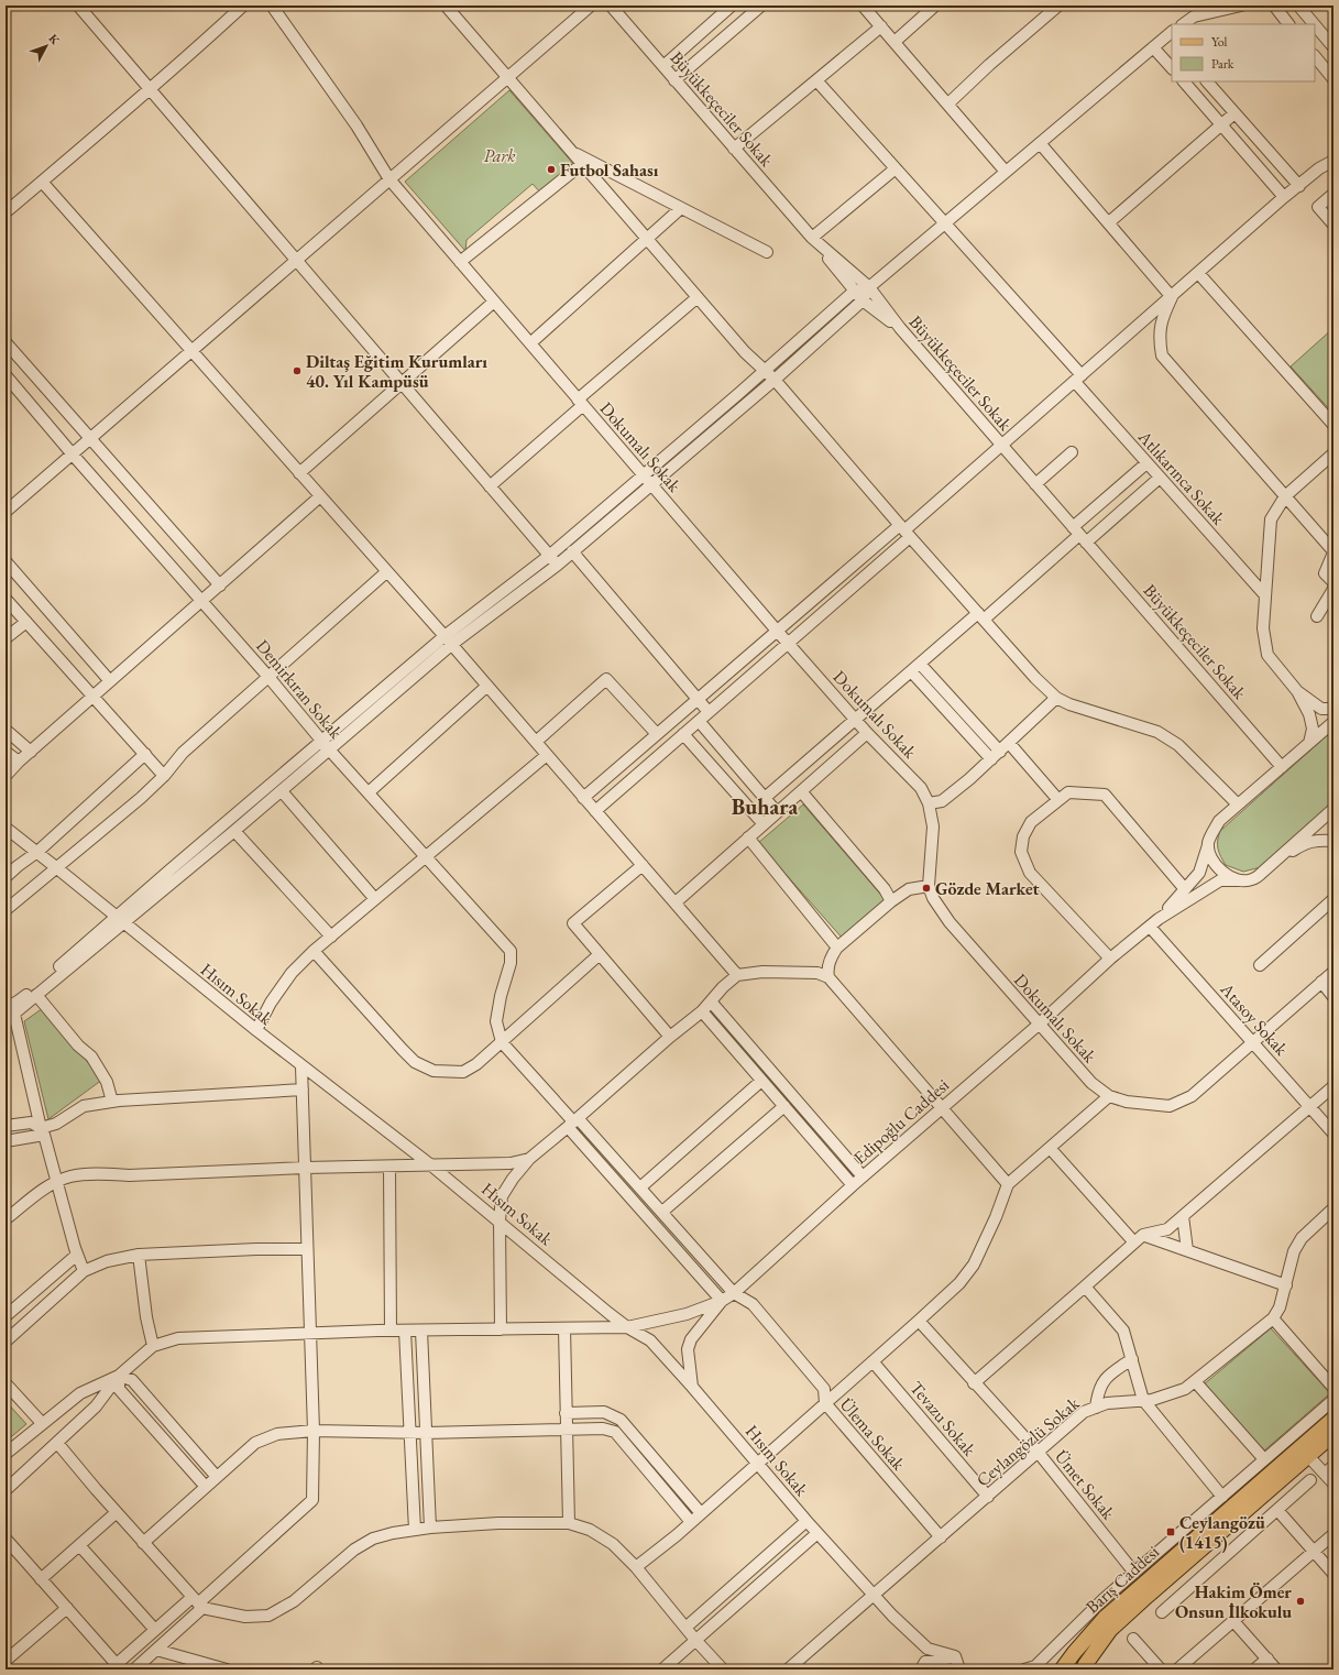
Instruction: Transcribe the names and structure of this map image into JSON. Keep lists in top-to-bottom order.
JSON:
{
  "streets": {
    "main road": ["Barış Caddesi"],
    "street": [
      "Büyükkeçeciler Sokak",
      "Dokumalı Sokak",
      "Atlıkarınca Sokak",
      "Demirkıran Sokak",
      "Hısım Sokak",
      "Atasoy Sokak",
      "Edipoğlu Caddesi",
      "Tevazu Sokak",
      "Ülema Sokak",
      "Ceylangözlü Sokak",
      "Ümet Sokak"
    ]
  },
  "crossings": [
    ["Dokumalı Sokak", "Atasoy Sokak"],
    ["Dokumalı Sokak", "Edipoğlu Caddesi"],
    ["Hısım Sokak", "Edipoğlu Caddesi"],
    ["Hısım Sokak", "Ceylangözlü Sokak"],
    ["Atasoy Sokak", "Edipoğlu Caddesi"],
    ["Edipoğlu Caddesi", "Ülema Sokak"],
    ["Tevazu Sokak", "Ceylangözlü Sokak"],
    ["Ülema Sokak", "Ceylangözlü Sokak"],
    ["Ceylangözlü Sokak", "Ümet Sokak"]
  ],
  "districts": ["Buhara"],
  "parks": ["Park"],
  "places": {
    "other": [
      "Futbol Sahası",
      "Diltaş Eğitim Kurumları 40. Yıl Kampüsü",
      "Gözde Market",
      "Hakim Ömer Onsun İlkokulu"
    ],
    "transit": ["Ceylangözü (1415)"]
  },
  "legend": ["Yol", "Park"],
  "north": "top right"
}
